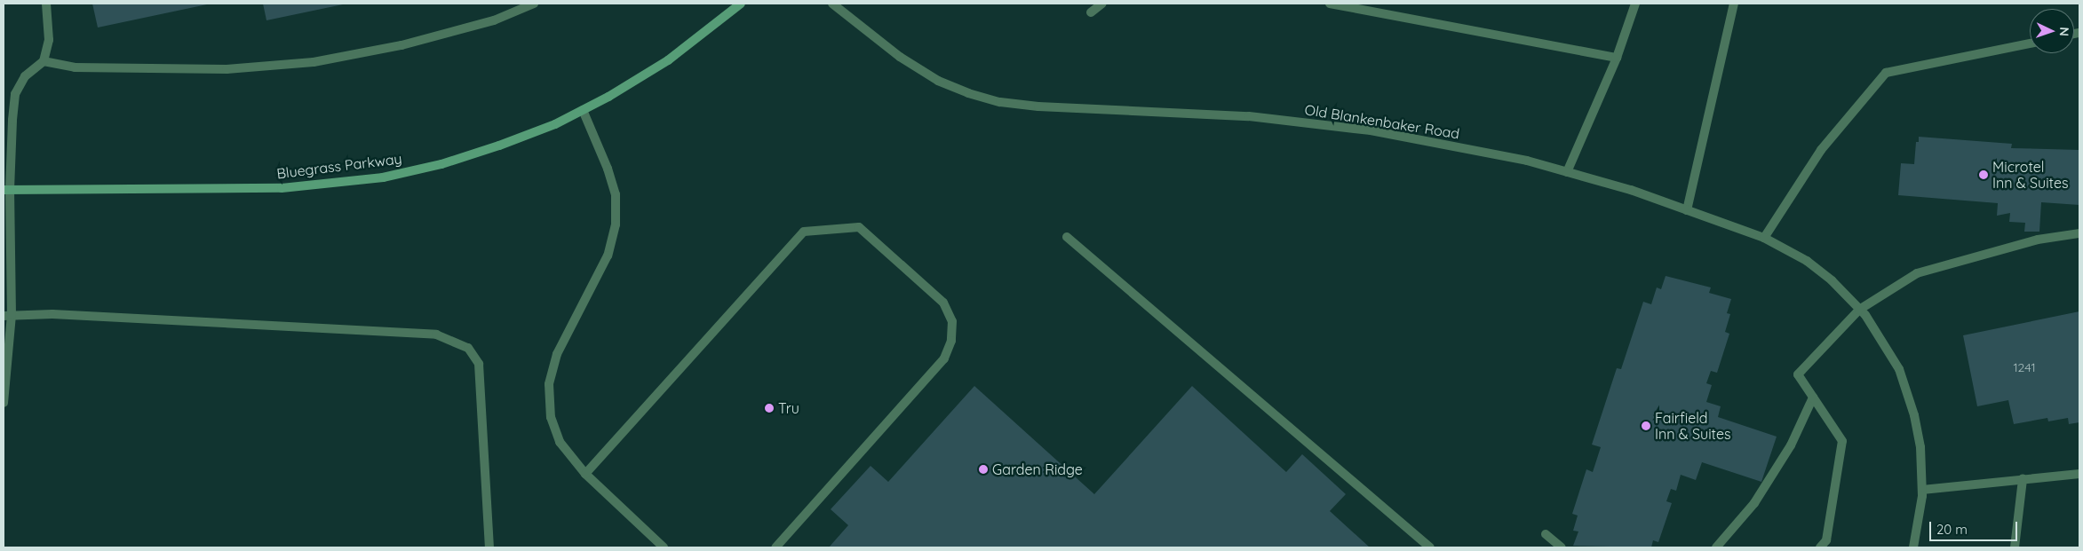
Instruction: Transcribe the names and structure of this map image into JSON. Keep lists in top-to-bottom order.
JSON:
{
  "streets": {
    "street": ["Old Blankenbaker Road", "Bluegrass Parkway"]
  },
  "places": [
    "Microtel Inn & Suites",
    "Tru",
    "Fairfield Inn & Suites",
    "Garden Ridge"
  ],
  "house_numbers": ["1241"],
  "scale_bar": "20 m",
  "north": "right"
}
